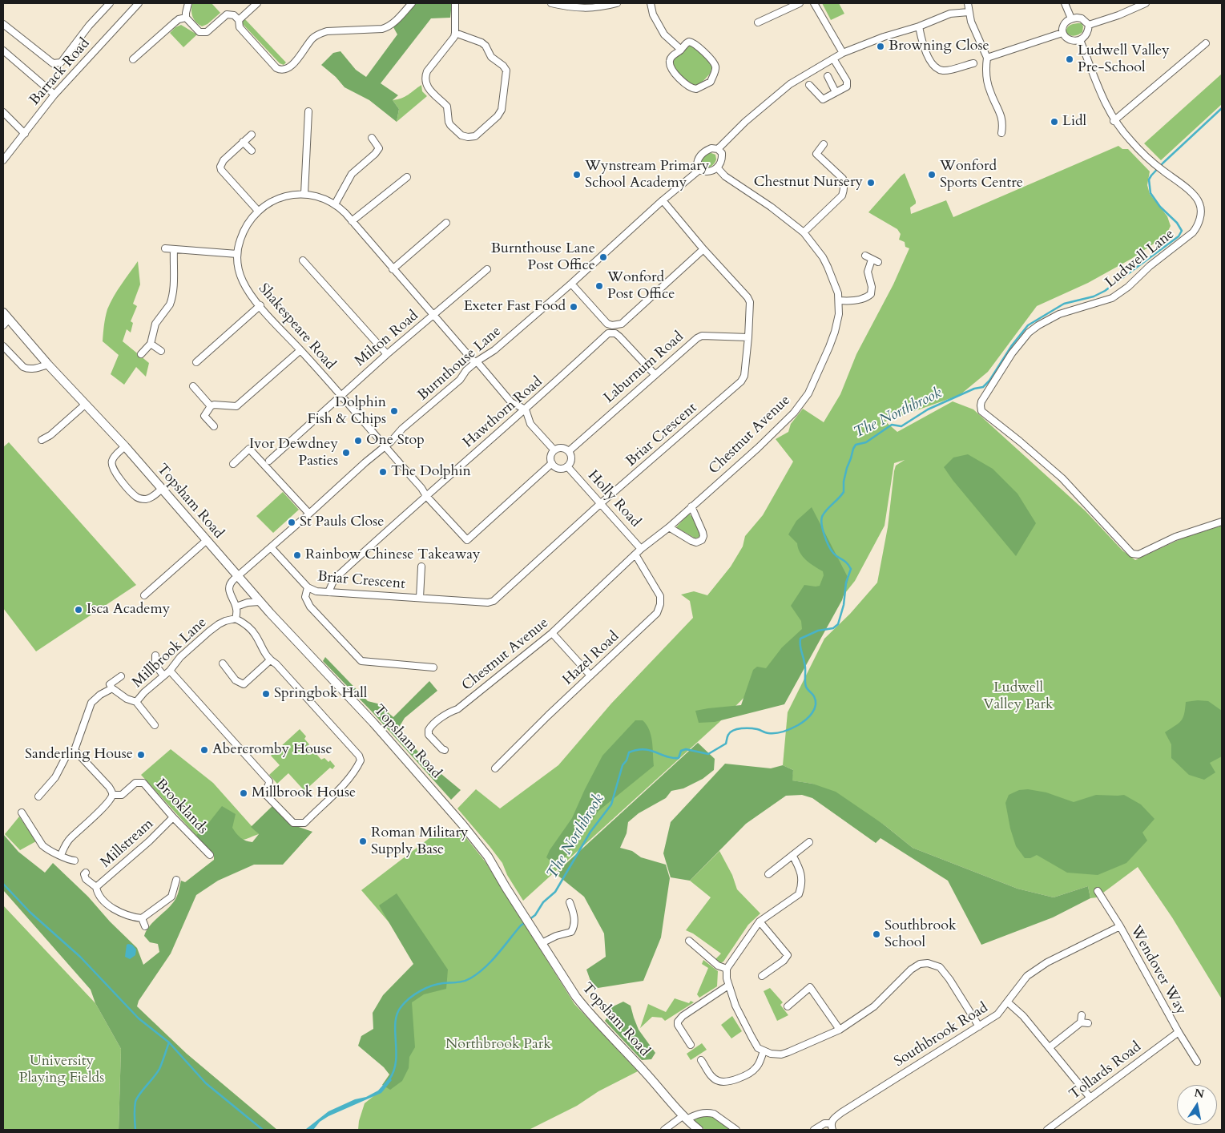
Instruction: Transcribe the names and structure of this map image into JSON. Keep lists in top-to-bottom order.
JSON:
{
  "streets": {
    "main road": ["Topsham Road"],
    "street": [
      "Barrack Road",
      "Ludwell Lane",
      "Shakespeare Road",
      "Milton Road",
      "Burnthouse Lane",
      "Laburnum Road",
      "Hawthorn Road",
      "Briar Crescent",
      "Chestnut Avenue",
      "Holly Road",
      "Millbrook Lane",
      "Hazel Road",
      "Brooklands",
      "Millstream",
      "Wendover Way",
      "Southbrook Road",
      "Tollards Road"
    ]
  },
  "crossings": [
    ["Shakespeare Road", "Milton Road"],
    ["Shakespeare Road", "Burnthouse Lane"],
    ["Shakespeare Road", "Laburnum Road"],
    ["Shakespeare Road", "Hawthorn Road"],
    ["Shakespeare Road", "Holly Road"],
    ["Burnthouse Lane", "Briar Crescent"],
    ["Burnthouse Lane", "Chestnut Avenue"],
    ["Burnthouse Lane", "Topsham Road"],
    ["Laburnum Road", "Hawthorn Road"],
    ["Laburnum Road", "Briar Crescent"],
    ["Laburnum Road", "Holly Road"],
    ["Hawthorn Road", "Briar Crescent"],
    ["Briar Crescent", "Holly Road"],
    ["Chestnut Avenue", "Holly Road"],
    ["Chestnut Avenue", "Hazel Road"],
    ["Brooklands", "Millstream"],
    ["Wendover Way", "Southbrook Road"],
    ["Wendover Way", "Tollards Road"]
  ],
  "water": ["The Northbrook"],
  "parks": ["Ludwell Valley Park", "Northbrook Park", "University Playing Fields"],
  "places": [
    "Browning Close",
    "Ludwell Valley Pre-School",
    "Lidl",
    "Wynstream Primary School Academy",
    "Wonford Sports Centre",
    "Chestnut Nursery",
    "Burnthouse Lane Post Office",
    "Wonford Post Office",
    "Exeter Fast Food",
    "Dolphin Fish & Chips",
    "One Stop",
    "Ivor Dewdney Pasties",
    "The Dolphin",
    "St Pauls Close",
    "Rainbow Chinese Takeaway",
    "Isca Academy",
    "Springbok Hall",
    "Abercromby House",
    "Sanderling House",
    "Millbrook House",
    "Roman Military Supply Base",
    "Southbrook School"
  ],
  "north": "top"
}
